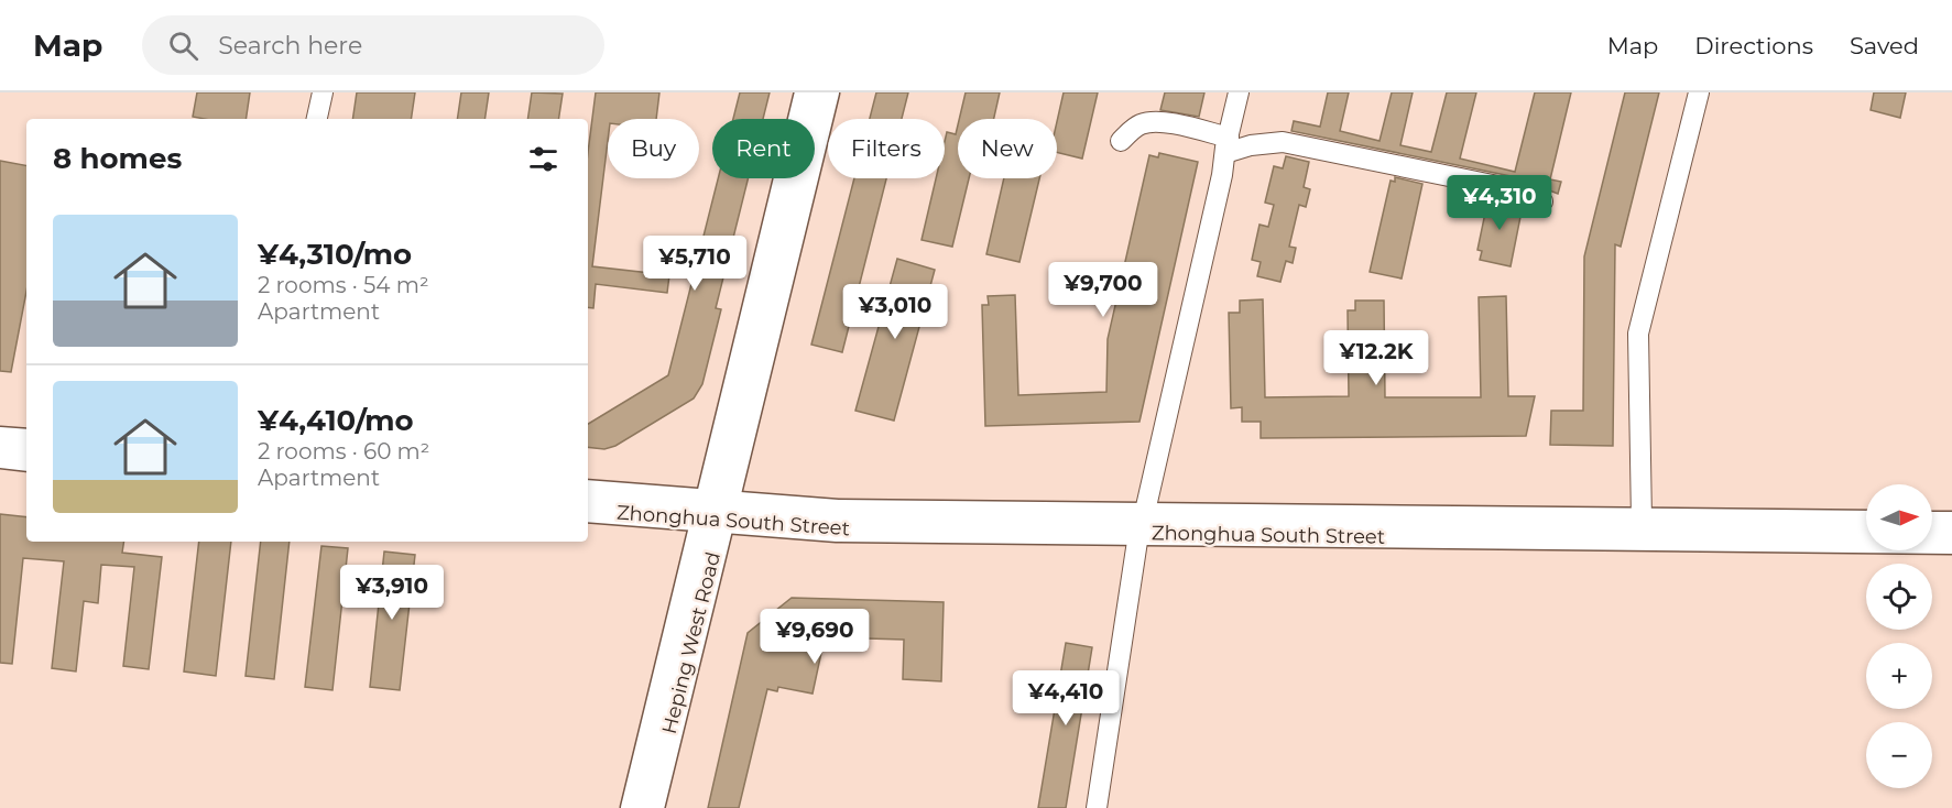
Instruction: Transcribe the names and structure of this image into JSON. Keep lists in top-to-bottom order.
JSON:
{
  "streets": {
    "main road": ["Zhonghua South Street", "Heping West Road"]
  },
  "crossings": [
    ["Zhonghua South Street", "Heping West Road"]
  ],
  "north": "right",
  "page": {
    "header": "Map",
    "search": "Search here",
    "nav": ["Map", "Directions", "Saved"],
    "chip": [
      "Buy",
      "Rent",
      "Filters",
      "New"
    ],
    "heading": "8 homes",
    "price": [
      "¥4,310",
      "¥5,710",
      "¥9,700",
      "¥3,010",
      "¥12.2K",
      "¥3,910",
      "¥9,690",
      "¥4,410"
    ],
    "list": [
      {
        "name": "¥4,310/mo",
        "note": "2 rooms · 54 m² · Apartment"
      },
      {
        "name": "¥4,410/mo",
        "note": "2 rooms · 60 m² · Apartment"
      }
    ],
    "map_buttons": ["+", "−"]
  }
}
